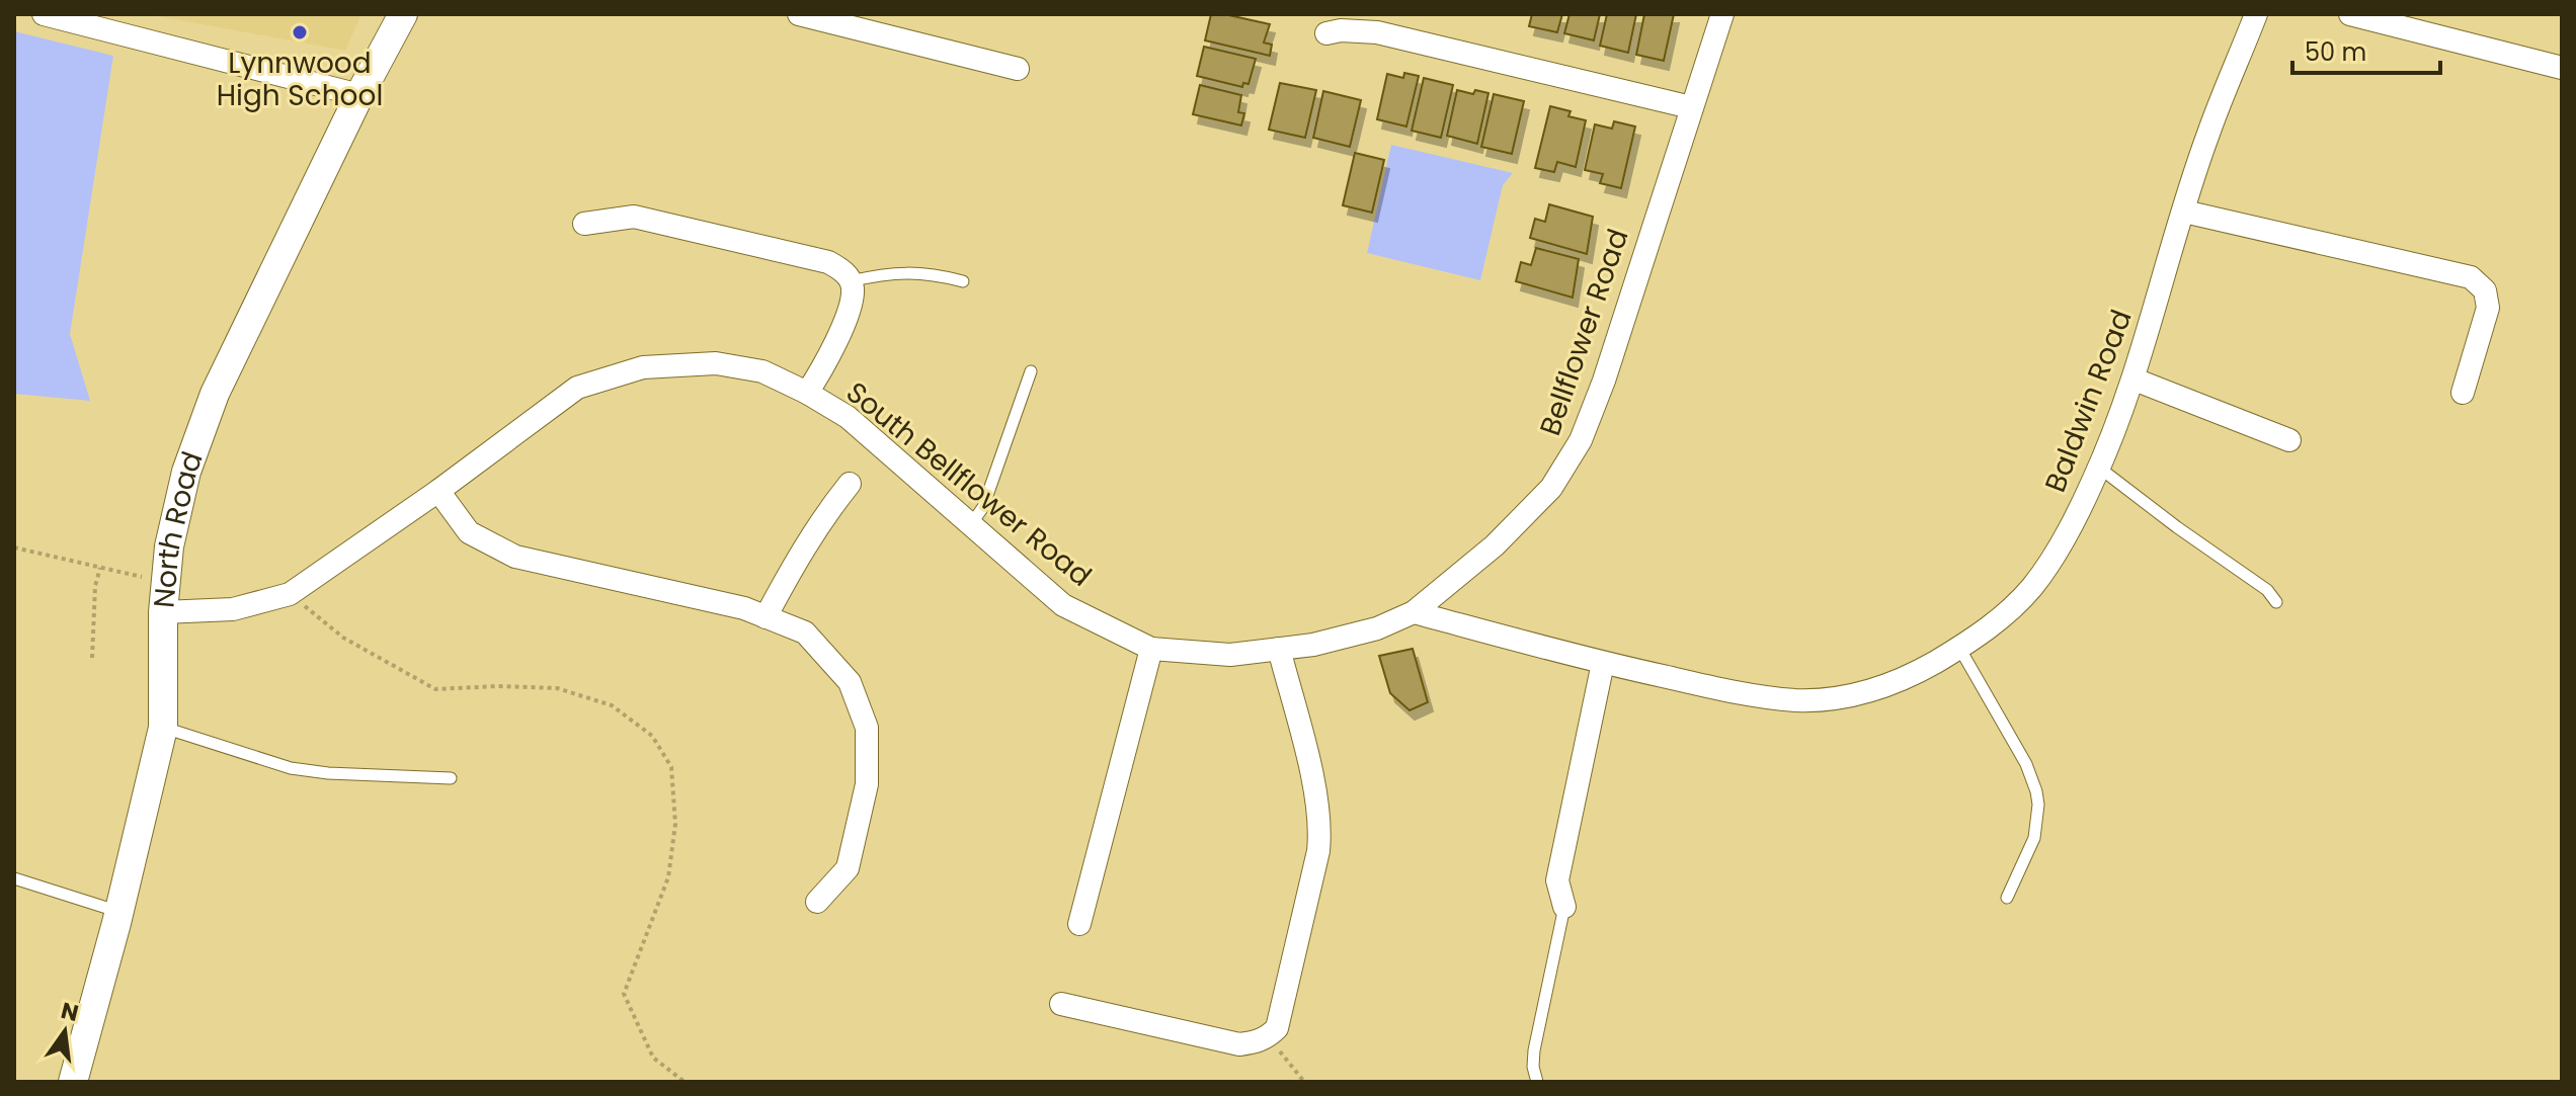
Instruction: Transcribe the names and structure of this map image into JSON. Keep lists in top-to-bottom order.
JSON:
{
  "streets": {
    "street": [
      "Bellflower Road",
      "Baldwin Road",
      "South Bellflower Road",
      "North Road"
    ]
  },
  "crossings": [
    ["Bellflower Road", "Baldwin Road"],
    ["Bellflower Road", "South Bellflower Road"],
    ["Baldwin Road", "South Bellflower Road"],
    ["South Bellflower Road", "North Road"]
  ],
  "places": ["Lynnwood High School"],
  "scale_bar": "50 m",
  "north": "top"
}
